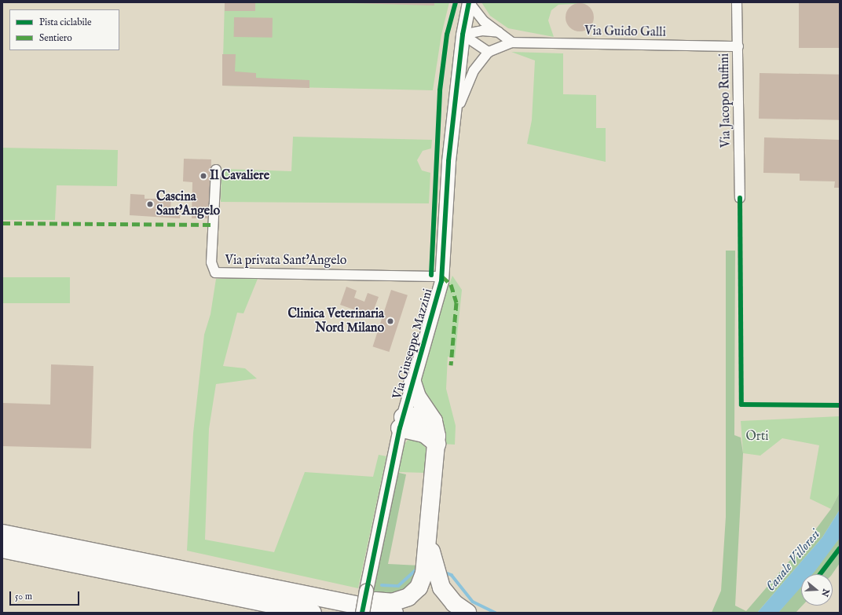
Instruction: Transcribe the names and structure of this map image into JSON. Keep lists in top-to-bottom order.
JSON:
{
  "streets": {
    "street": [
      "Via Guido Galli",
      "Via Jacopo Ruffini",
      "Via privata Sant'Angelo",
      "Via Giuseppe Mazzini"
    ]
  },
  "crossings": [
    ["Via Guido Galli", "Via Jacopo Ruffini"],
    ["Via Guido Galli", "Via Giuseppe Mazzini"],
    ["Via privata Sant'Angelo", "Via Giuseppe Mazzini"]
  ],
  "water": ["Canale Villoresi"],
  "parks": ["Orti"],
  "places": ["Il Cavaliere", "Cascina Sant'Angelo", "Clinica Veterinaria Nord Milano"],
  "legend": ["Pista ciclabile", "Sentiero"],
  "scale_bar": "50 m",
  "north": "right"
}
